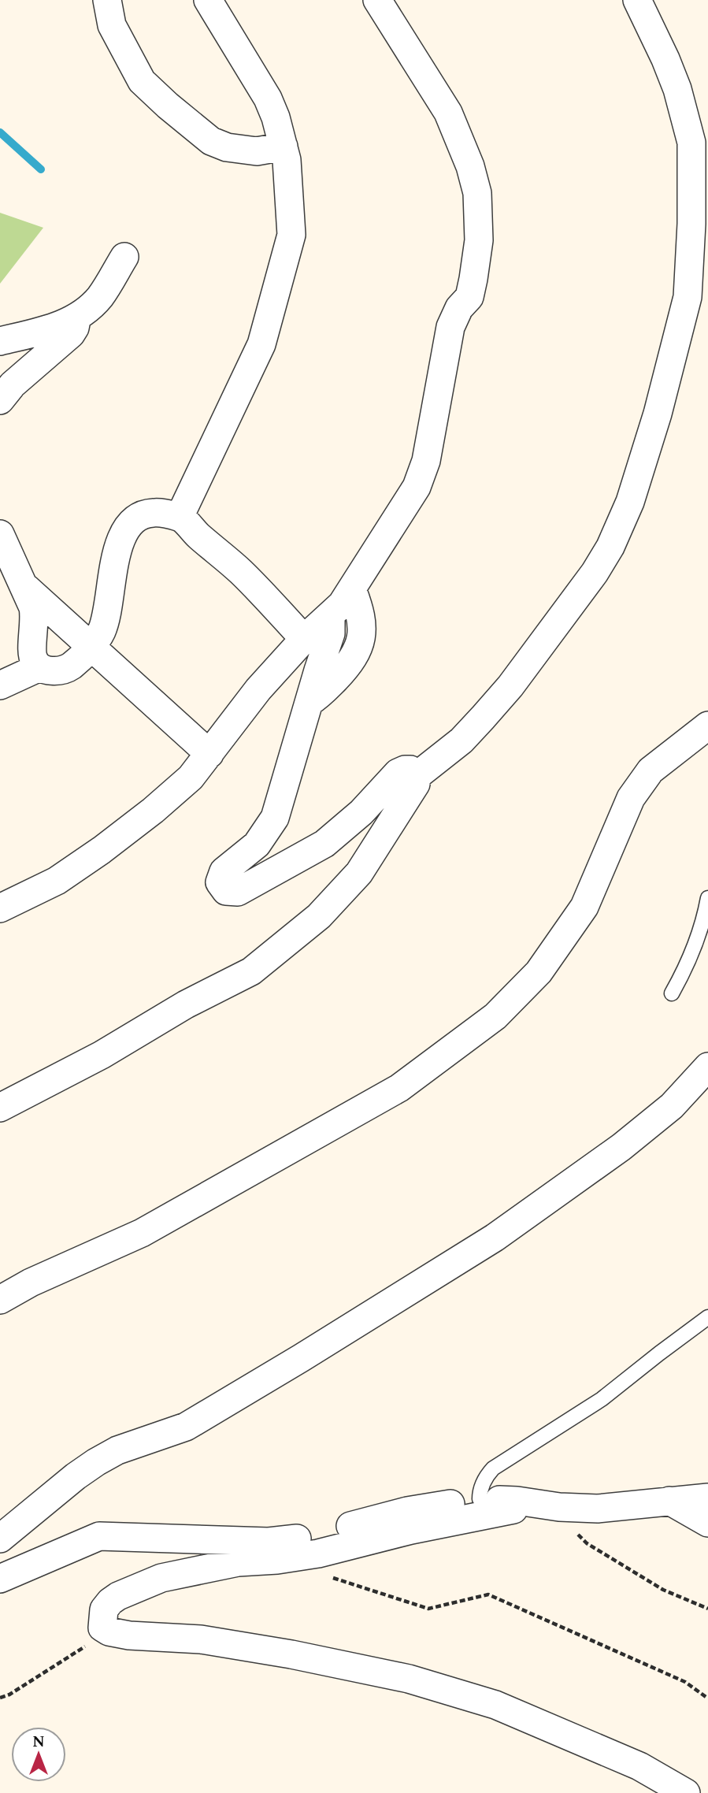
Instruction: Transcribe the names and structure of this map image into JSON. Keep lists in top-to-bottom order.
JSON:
{
  "north": "top"
}
